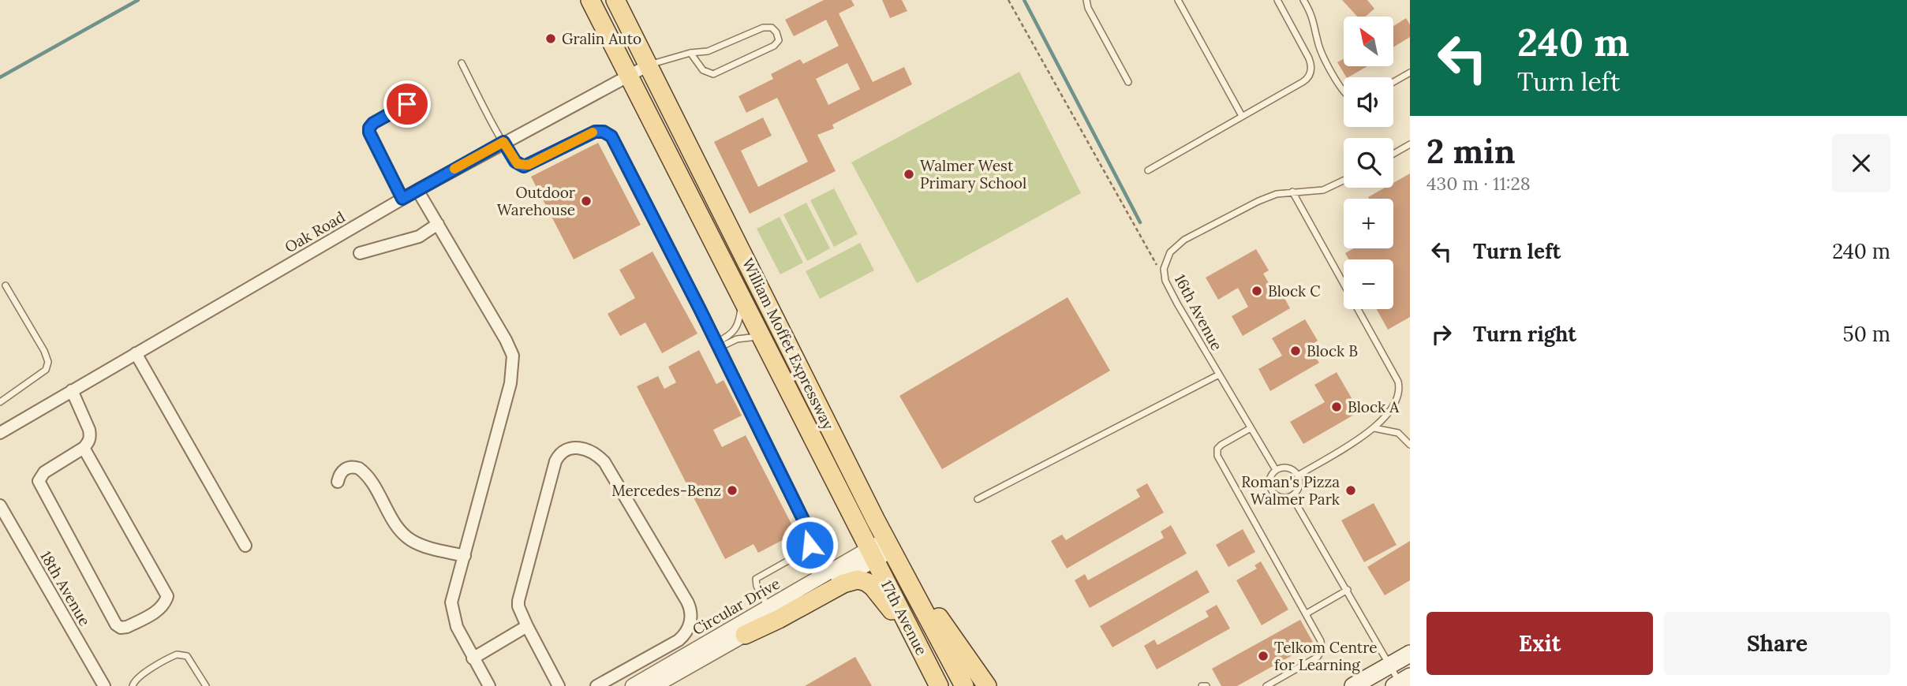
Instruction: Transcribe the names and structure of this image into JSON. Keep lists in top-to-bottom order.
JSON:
{
  "streets": {
    "main road": ["William Moffet Expressway", "17th Avenue"],
    "street": ["Oak Road", "18th Avenue", "Circular Drive"],
    "lane": ["16th Avenue"]
  },
  "crossings": [
    ["Oak Road", "William Moffet Expressway"],
    ["William Moffet Expressway", "Circular Drive"],
    ["William Moffet Expressway", "17th Avenue"],
    ["Circular Drive", "17th Avenue"]
  ],
  "places": [
    "Gralin Auto",
    "Walmer West Primary School",
    "Outdoor Warehouse",
    "Block C",
    "Block B",
    "Block A",
    "Mercedes-Benz",
    "Roman's Pizza Walmer Park",
    "Telkom Centre for Learning"
  ],
  "north": "top left",
  "page": {
    "turn": ["240 m", "Turn left"],
    "map_buttons": ["+", "−"],
    "heading": ["2 min", "430 m · 11:28"],
    "list": [
      {
        "name": "Turn left",
        "value": "240 m"
      },
      {
        "name": "Turn right",
        "value": "50 m"
      }
    ],
    "buttons": ["Exit", "Share"]
  }
}
